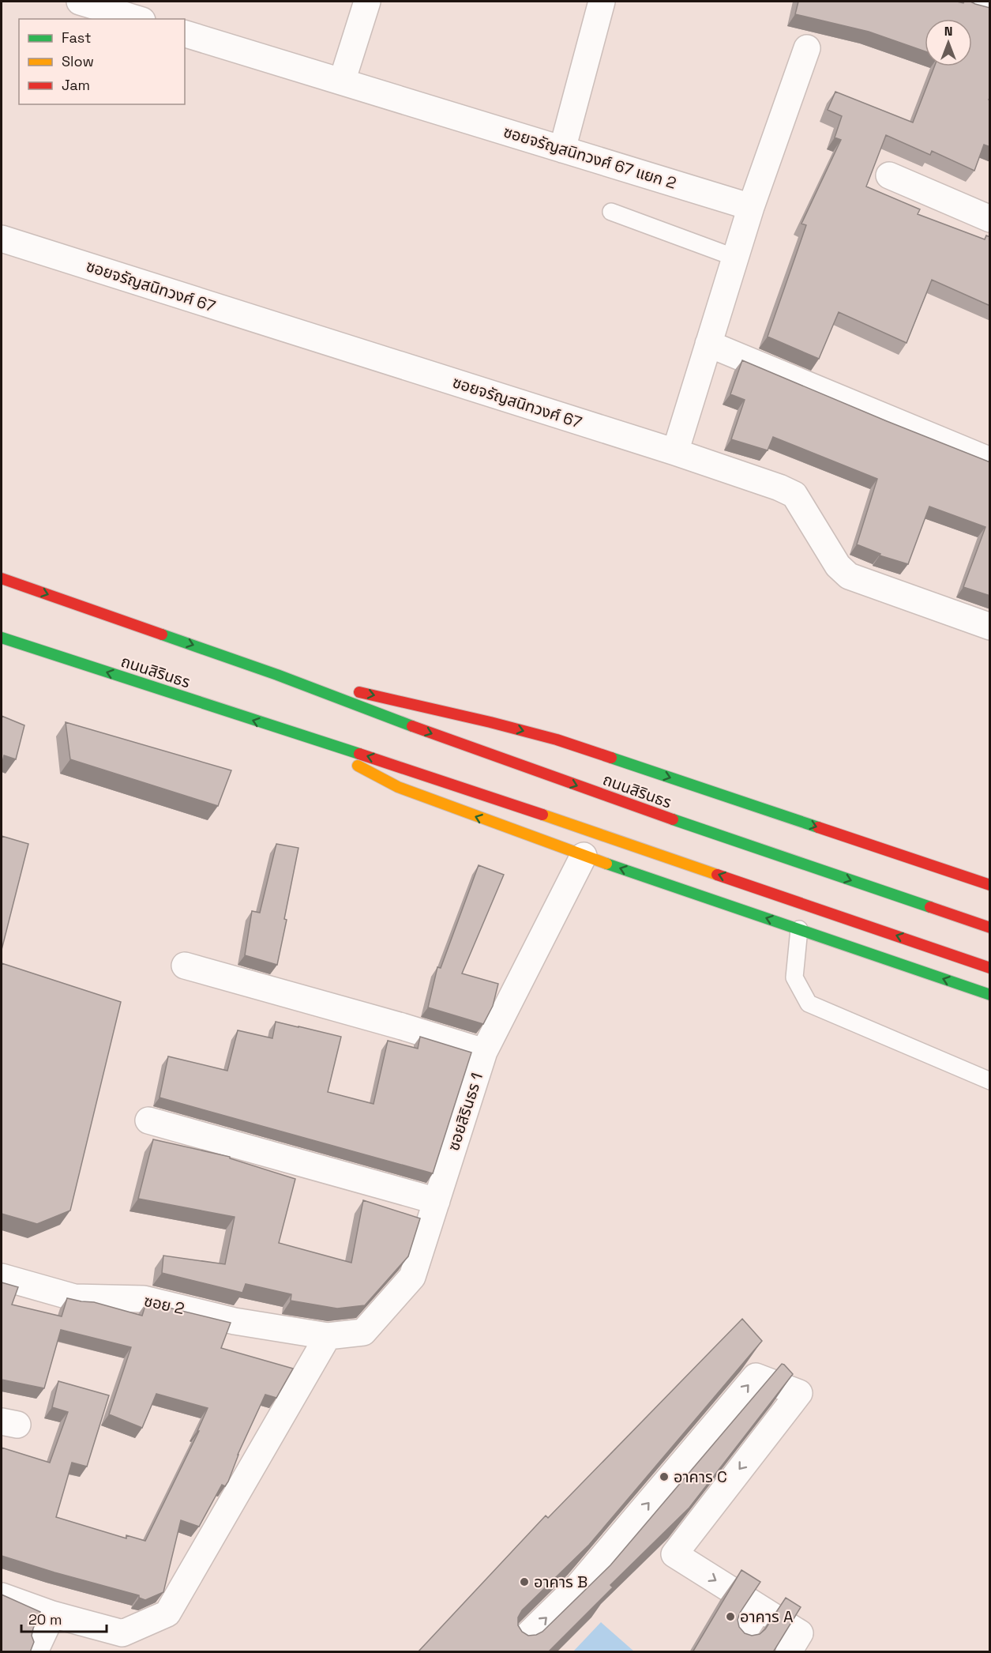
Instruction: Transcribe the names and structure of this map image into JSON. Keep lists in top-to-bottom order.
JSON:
{
  "streets": {
    "main road": ["ถนนสิรินธร"],
    "street": [
      "ซอยจรัญสนิทวงศ์ 67 แยก 2",
      "ซอยจรัญสนิทวงศ์ 67",
      "ซอยสิรินธร 1",
      "ซอย 2"
    ]
  },
  "crossings": [
    ["ถนนสิรินธร", "ซอยสิรินธร 1"],
    ["ซอยสิรินธร 1", "ซอย 2"]
  ],
  "places": ["อาคาร C", "อาคาร B", "อาคาร A"],
  "legend": ["Fast", "Slow", "Jam"],
  "scale_bar": "20 m",
  "north": "top"
}
